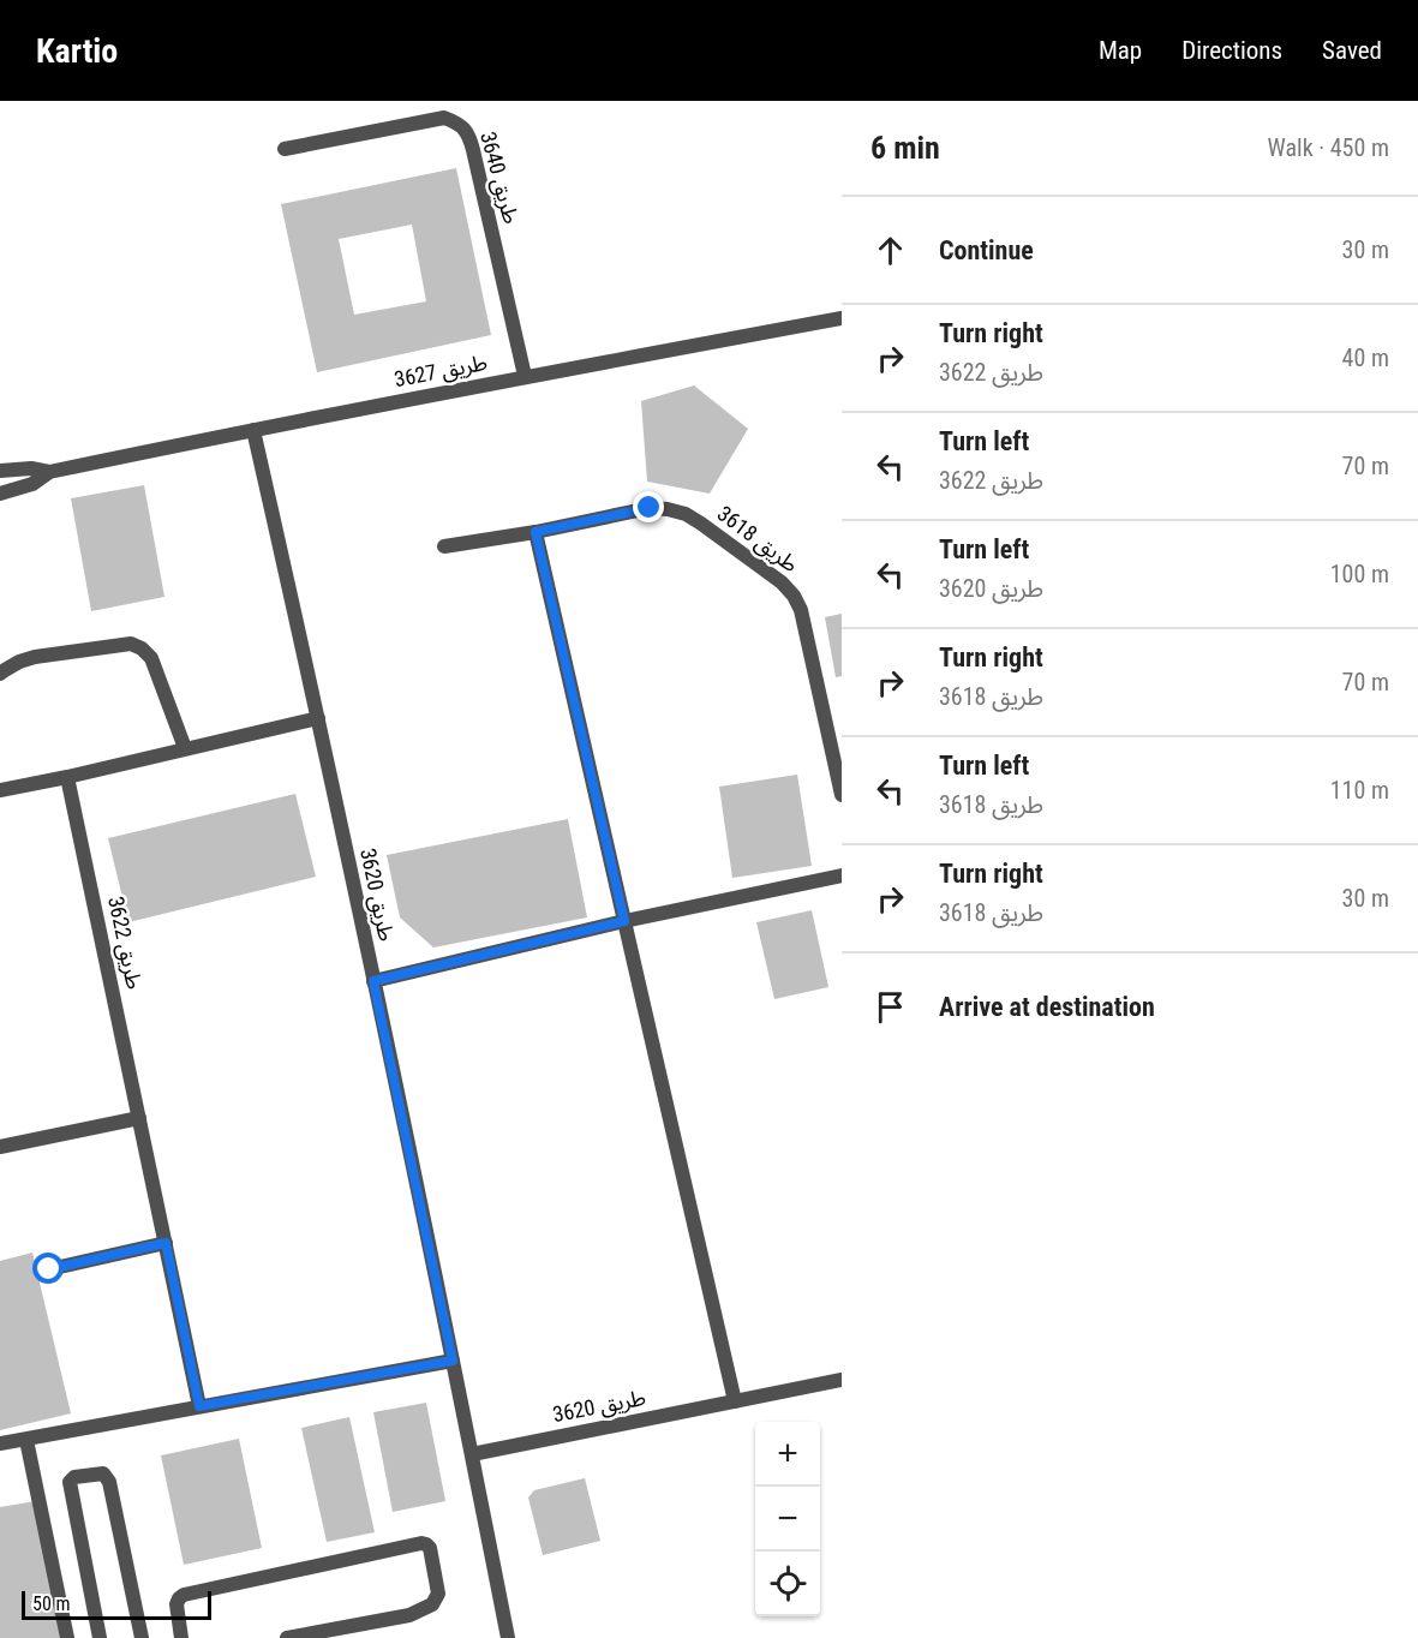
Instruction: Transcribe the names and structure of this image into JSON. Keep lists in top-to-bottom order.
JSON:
{
  "streets": {
    "street": [
      "طريق 3640",
      "طريق 3627",
      "طريق 3618",
      "طريق 3620",
      "طريق 3622"
    ]
  },
  "crossings": [
    ["طريق 3640", "طريق 3627"],
    ["طريق 3627", "طريق 3620"]
  ],
  "scale_bar": "50 m",
  "page": {
    "header": "Kartio",
    "nav": ["Map", "Directions", "Saved"],
    "heading": ["6 min", "Walk · 450 m"],
    "list": [
      ["Continue", "30 m"],
      ["Turn right", "طريق 3622", "40 m"],
      ["Turn left", "طريق 3622", "70 m"],
      ["Turn left", "طريق 3620", "100 m"],
      ["Turn right", "طريق 3618", "70 m"],
      ["Turn left", "طريق 3618", "110 m"],
      ["Turn right", "طريق 3618", "30 m"],
      "Arrive at destination"
    ],
    "map_buttons": ["+", "−"],
    "scale": "50 m"
  }
}
